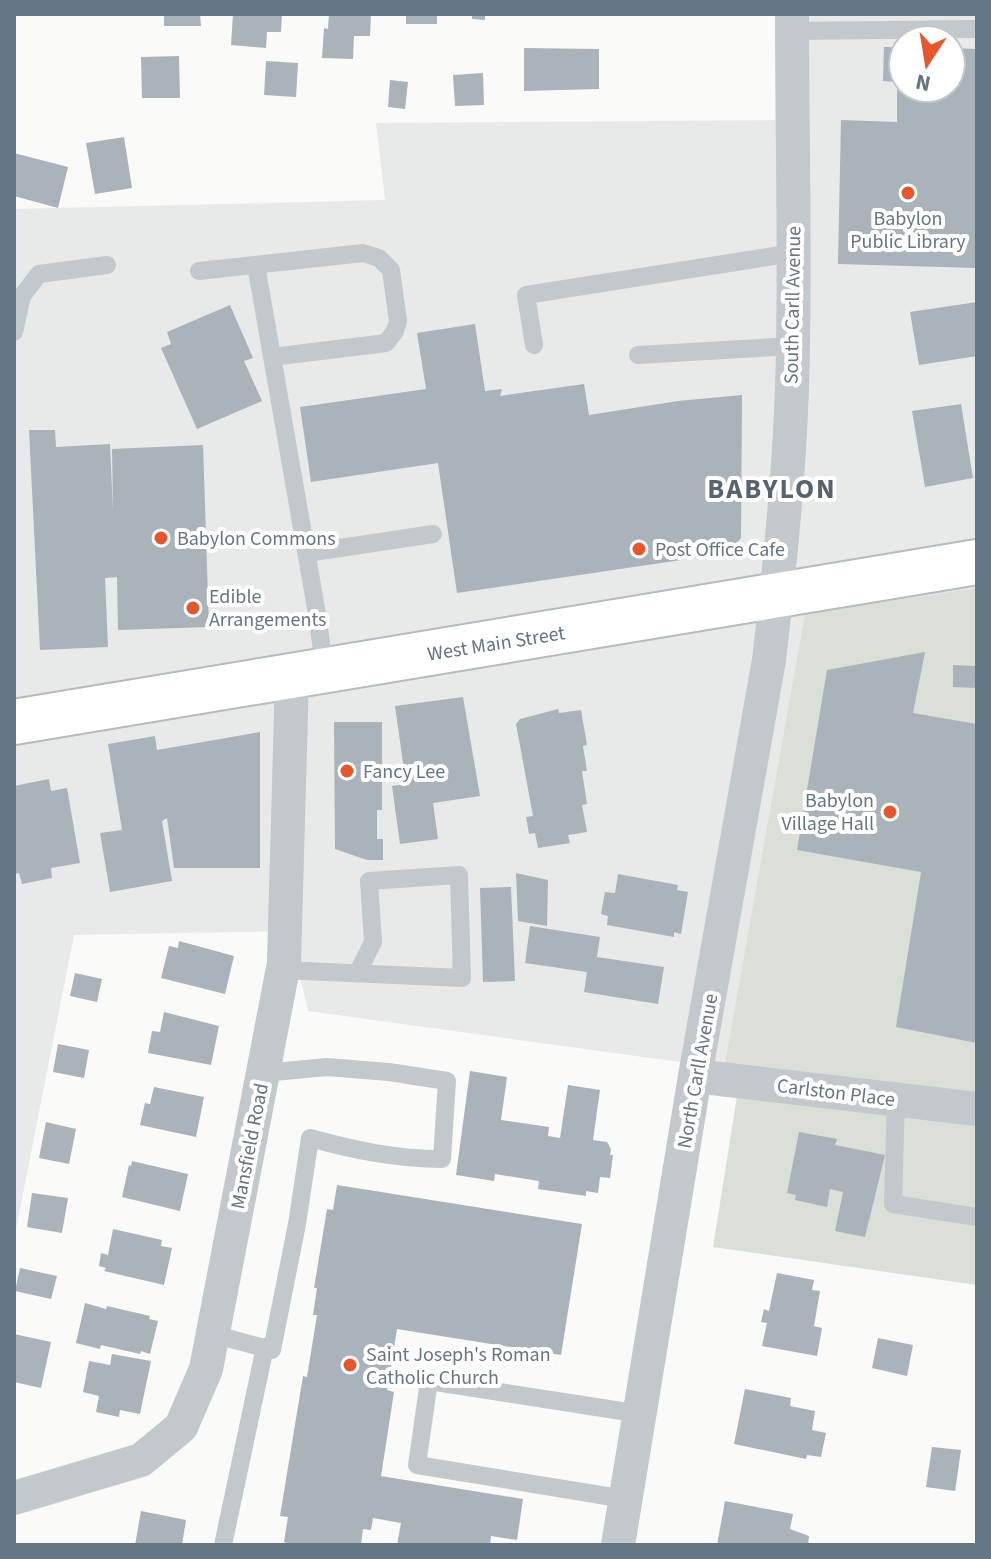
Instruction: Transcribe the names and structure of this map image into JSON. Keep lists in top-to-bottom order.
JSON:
{
  "streets": {
    "main road": ["West Main Street"],
    "street": [
      "South Carll Avenue",
      "North Carll Avenue",
      "Carlston Place",
      "Mansfield Road"
    ]
  },
  "crossings": [
    ["South Carll Avenue", "West Main Street"],
    ["South Carll Avenue", "North Carll Avenue"],
    ["West Main Street", "North Carll Avenue"],
    ["West Main Street", "Mansfield Road"],
    ["North Carll Avenue", "Carlston Place"]
  ],
  "districts": ["BABYLON"],
  "places": [
    "Babylon Public Library",
    "Babylon Commons",
    "Post Office Cafe",
    "Edible Arrangements",
    "Fancy Lee",
    "Babylon Village Hall",
    "Saint Joseph's Roman Catholic Church"
  ],
  "north": "bottom"
}
